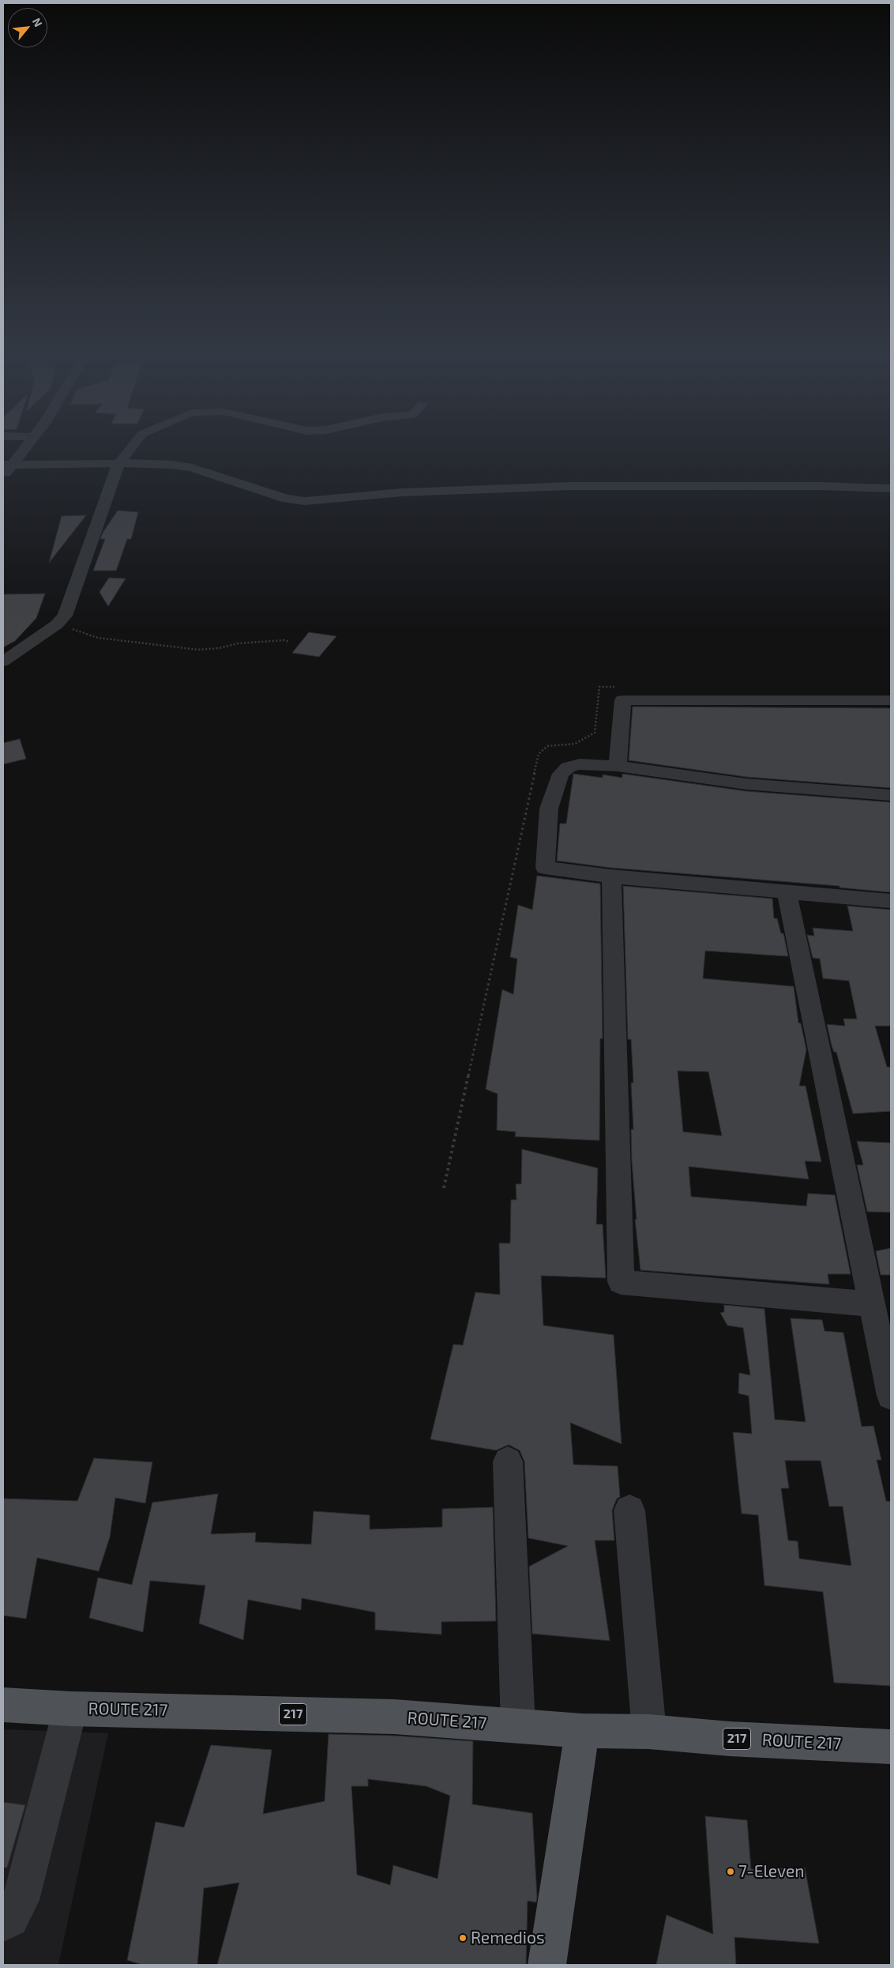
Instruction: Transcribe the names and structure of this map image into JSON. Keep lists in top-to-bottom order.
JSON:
{
  "streets": {
    "main road": ["ROUTE 217", "217"]
  },
  "places": ["7-Eleven", "Remedios"],
  "north": "top right"
}
